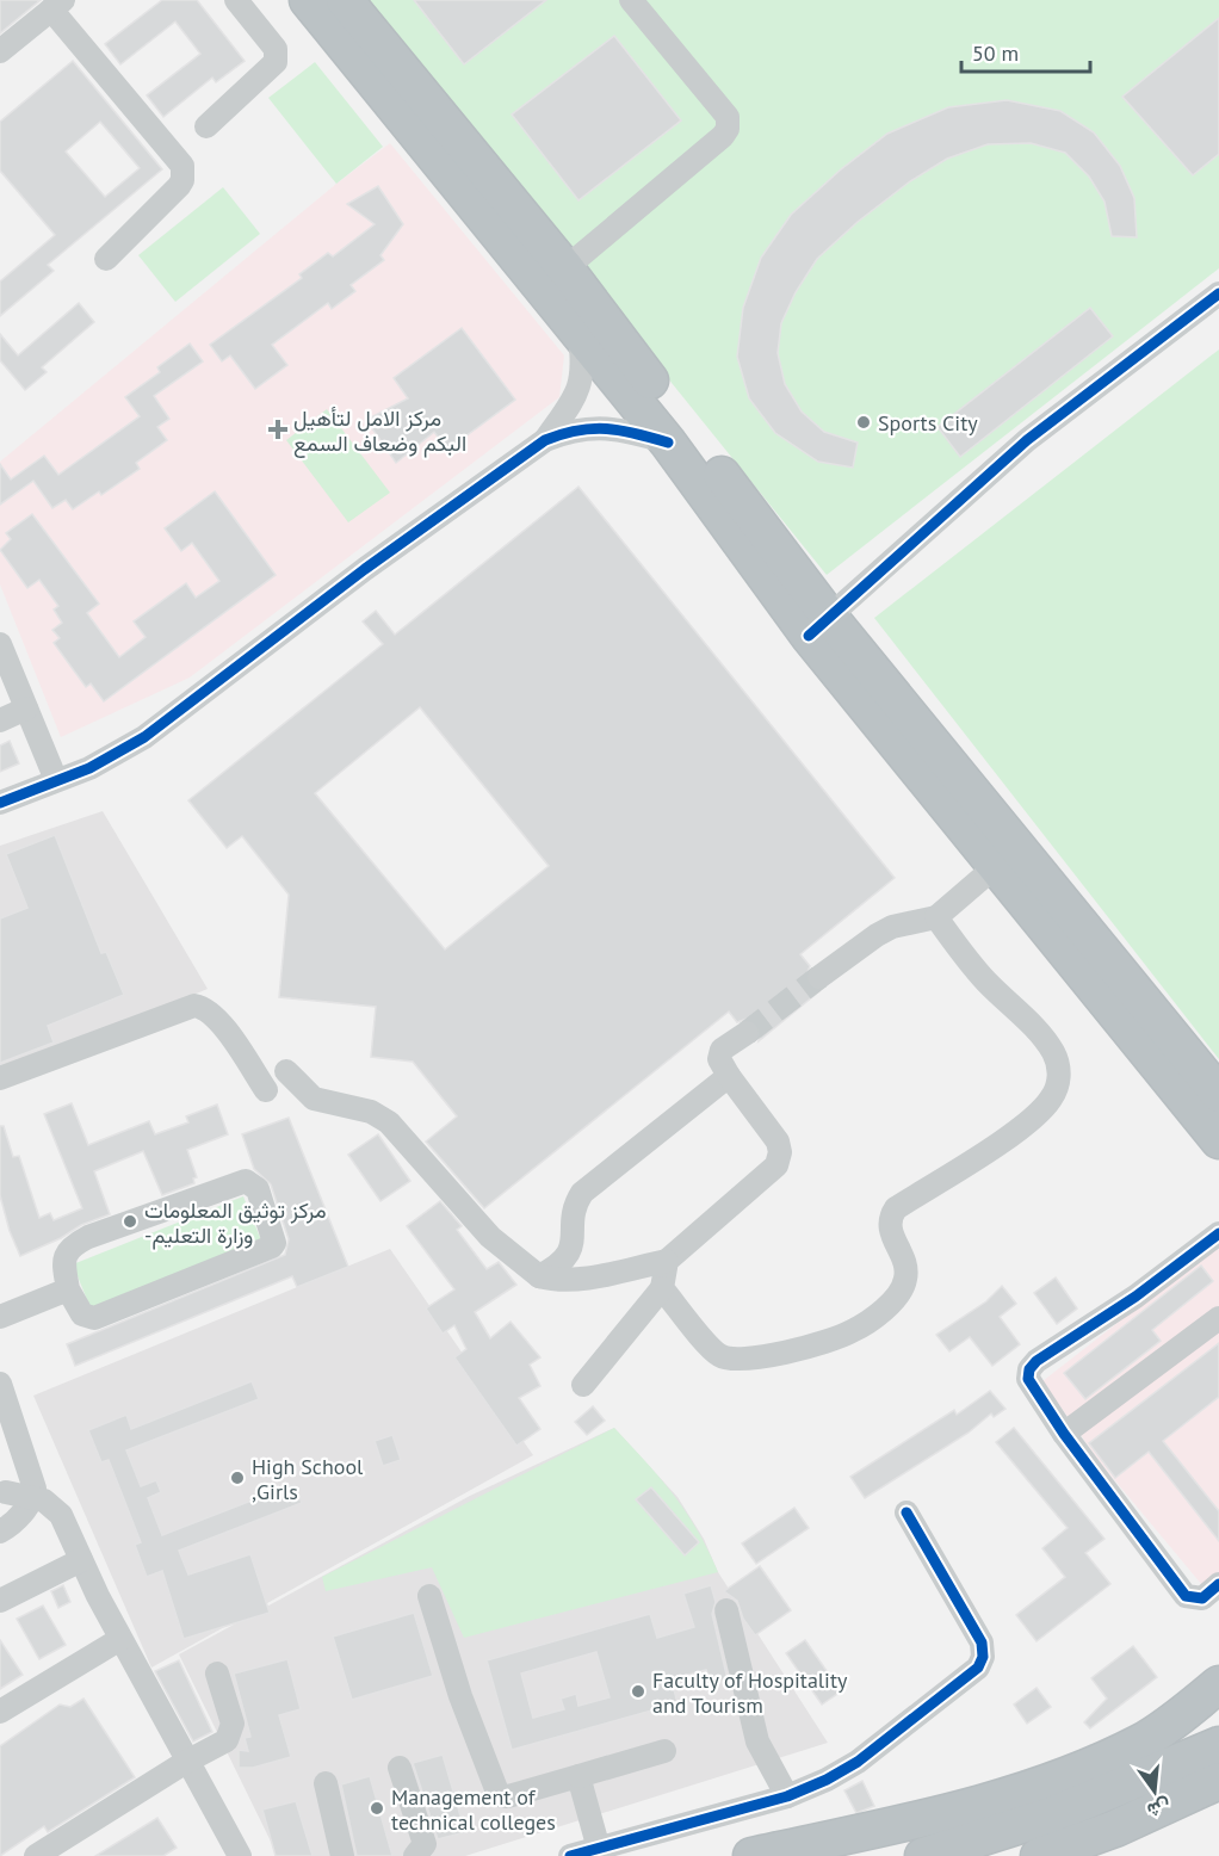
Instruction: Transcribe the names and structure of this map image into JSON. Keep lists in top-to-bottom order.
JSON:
{
  "places": {
    "other": [
      "Sports City",
      "مركز توثيق المعلومات -وزارة التعليم",
      "High School ,Girls",
      "Faculty of Hospitality and Tourism",
      "Management of technical colleges"
    ],
    "health": ["مركز الامل لتأهيل البكم وضعاف السمع"]
  },
  "scale_bar": "50 m",
  "north": "bottom"
}
